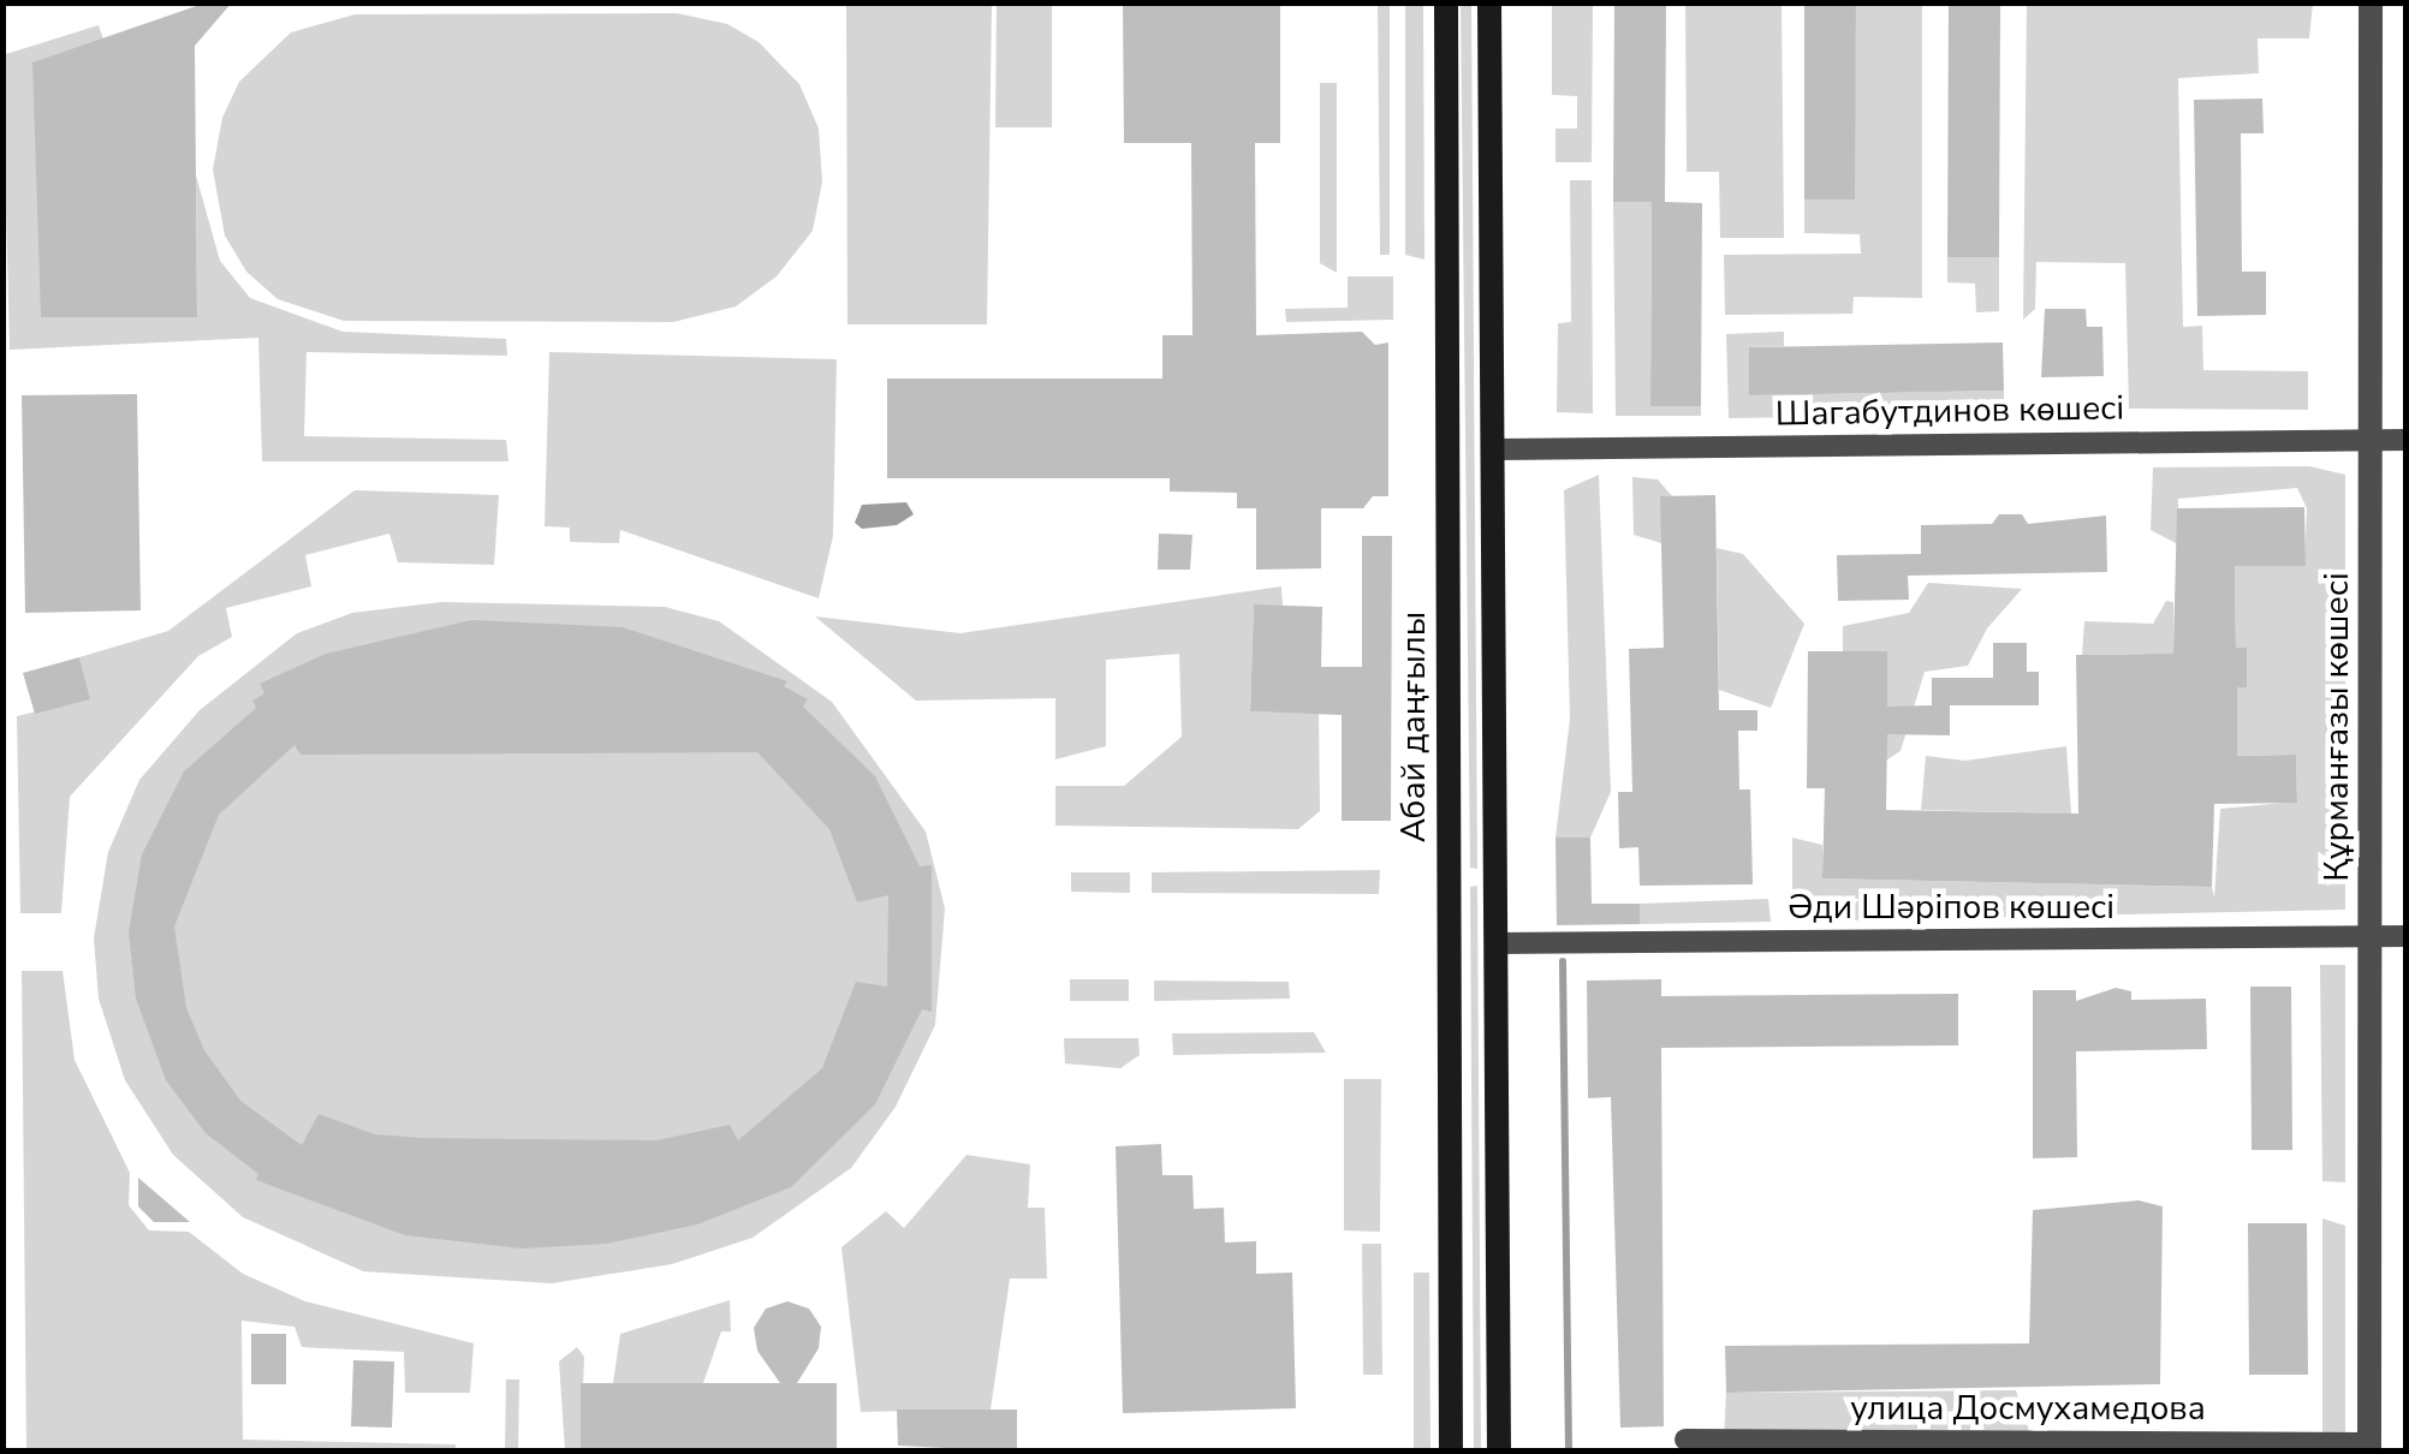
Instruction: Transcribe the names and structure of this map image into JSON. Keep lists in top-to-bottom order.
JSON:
{
  "streets": {
    "main road": ["Абай даңғылы"],
    "street": [
      "Шагабутдинов көшесі",
      "Құрманғазы көшесі",
      "Әди Шәріпов көшесі",
      "улица Досмухамедова"
    ]
  },
  "crossings": [
    ["Шагабутдинов көшесі", "Құрманғазы көшесі"],
    ["Құрманғазы көшесі", "Әди Шәріпов көшесі"],
    ["Құрманғазы көшесі", "улица Досмухамедова"]
  ]
}
